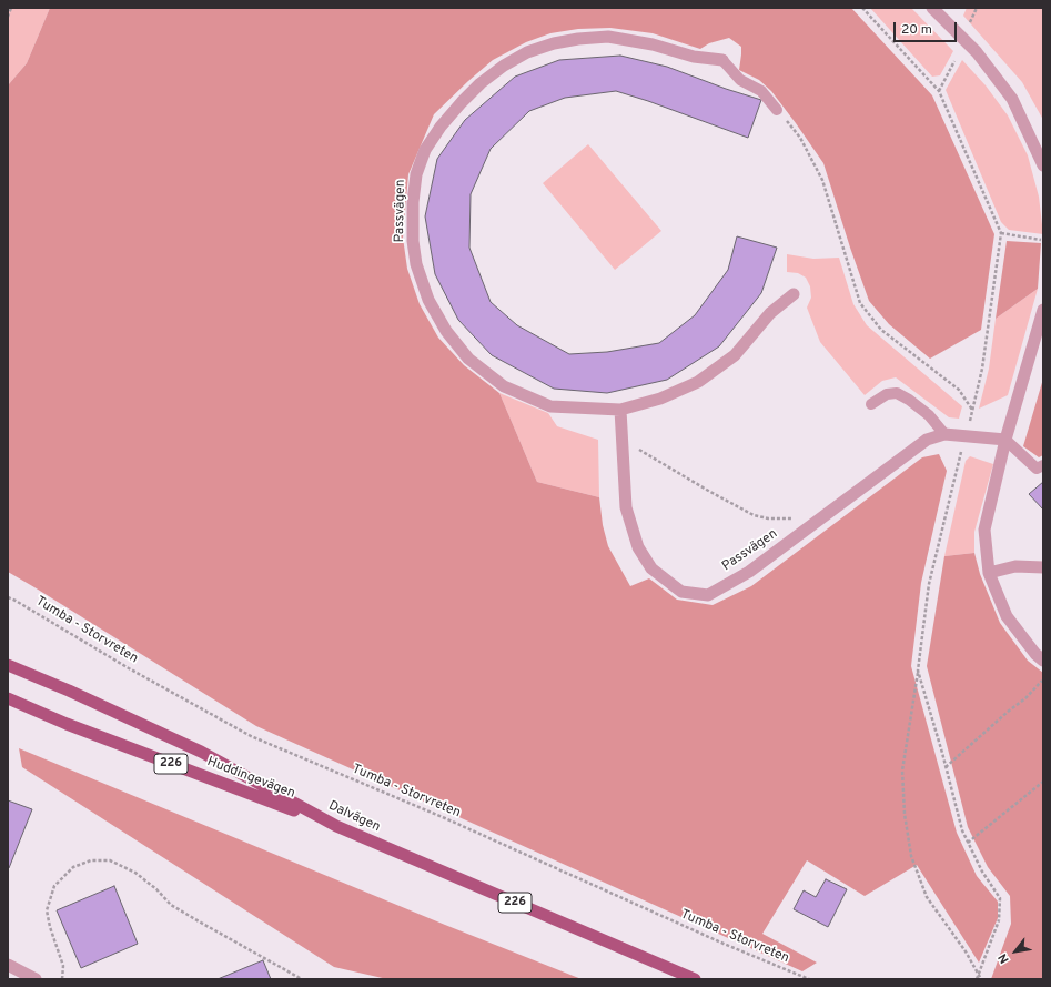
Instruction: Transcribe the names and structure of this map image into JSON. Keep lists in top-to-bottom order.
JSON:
{
  "streets": {
    "main road": ["226", "Huddingevägen", "Dalvägen"],
    "street": ["Passvägen"],
    "path": ["Tumba - Storvreten"]
  },
  "crossings": [
    ["Huddingevägen", "Dalvägen"]
  ],
  "scale_bar": "20 m",
  "north": "bottom left"
}
